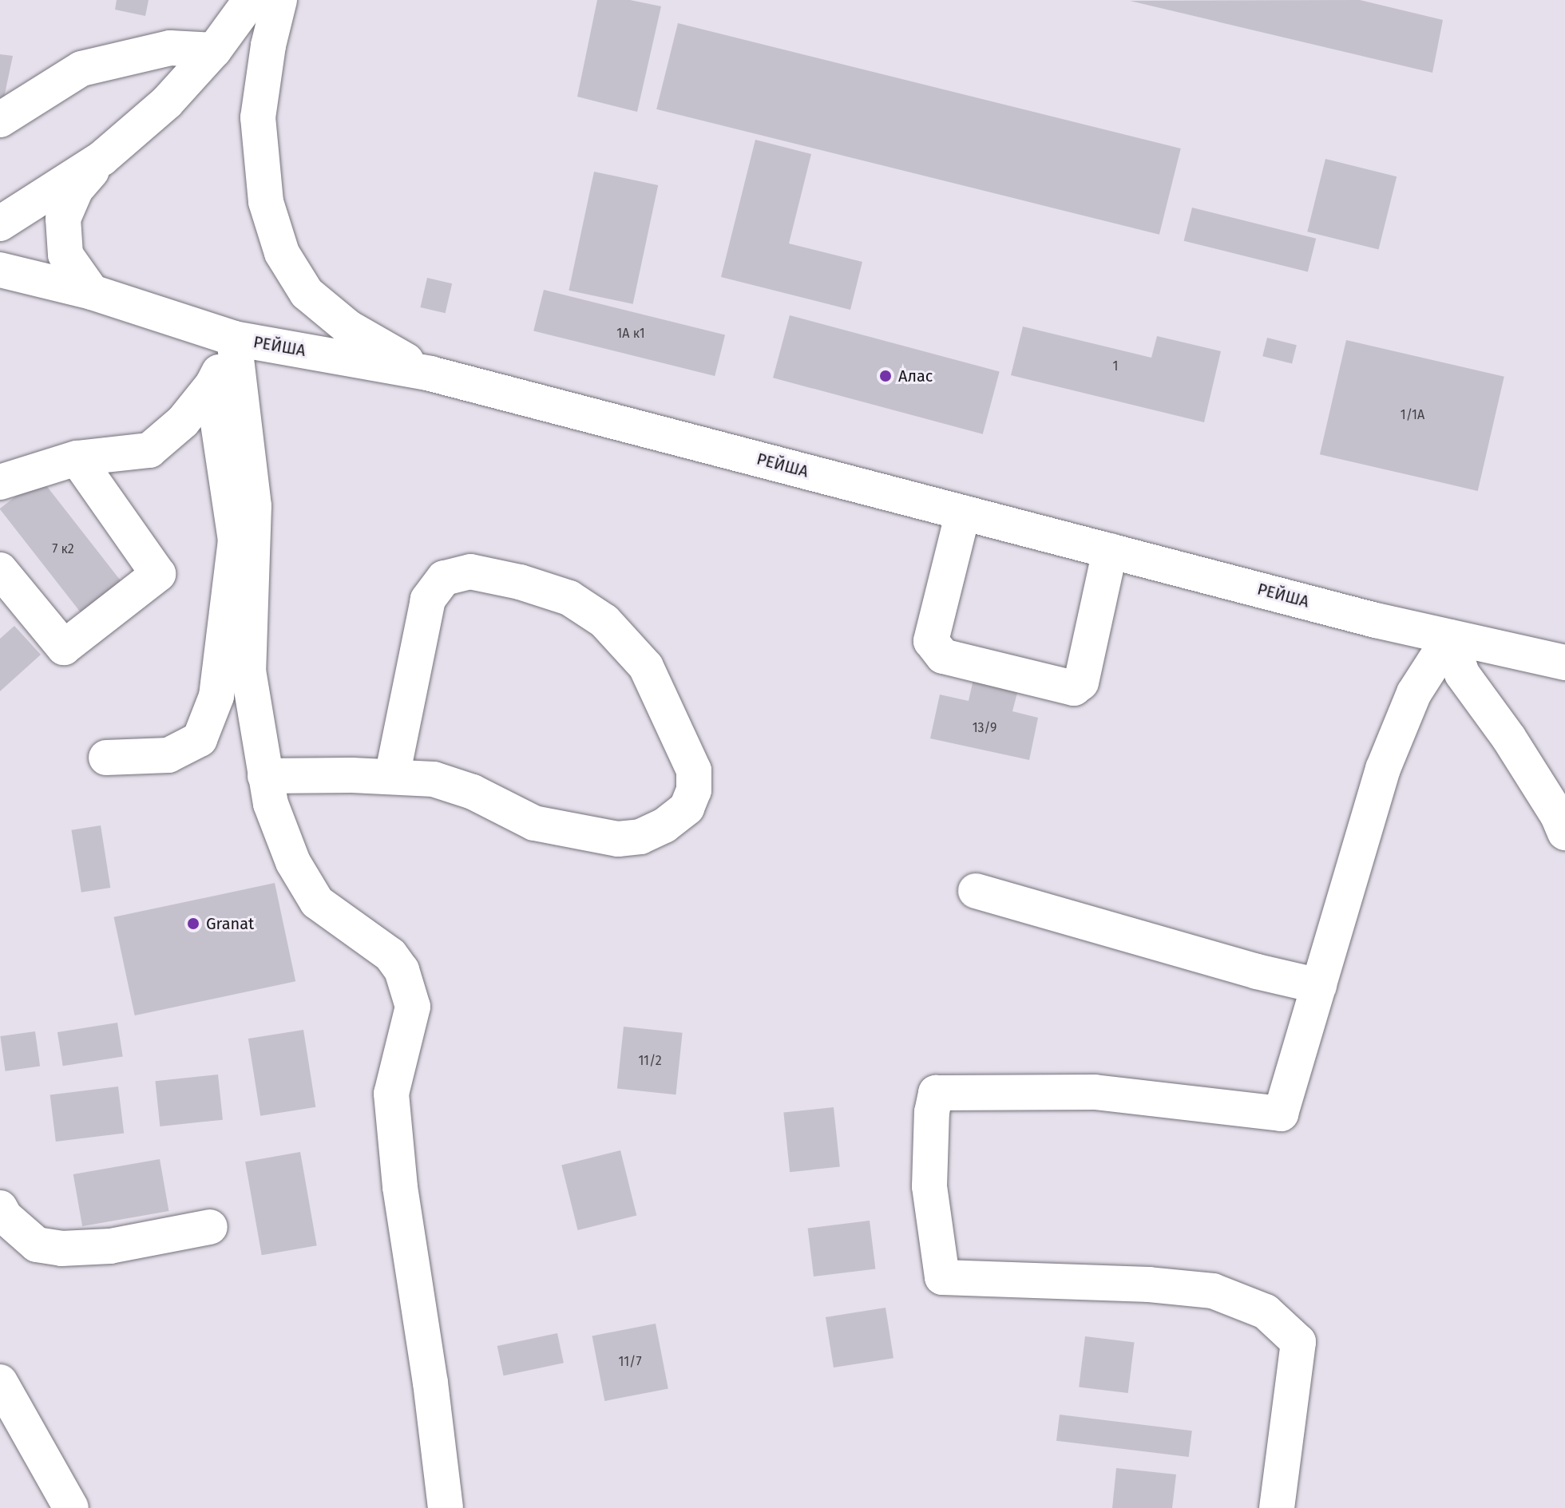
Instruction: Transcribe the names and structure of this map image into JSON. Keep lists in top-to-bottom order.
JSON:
{
  "streets": {
    "street": ["РЕЙША"]
  },
  "places": ["Алас", "Granat"],
  "house_numbers": [
    "1А к1",
    "1",
    "1/1А",
    "7 к2",
    "13/9",
    "11/2",
    "11/7"
  ]
}
